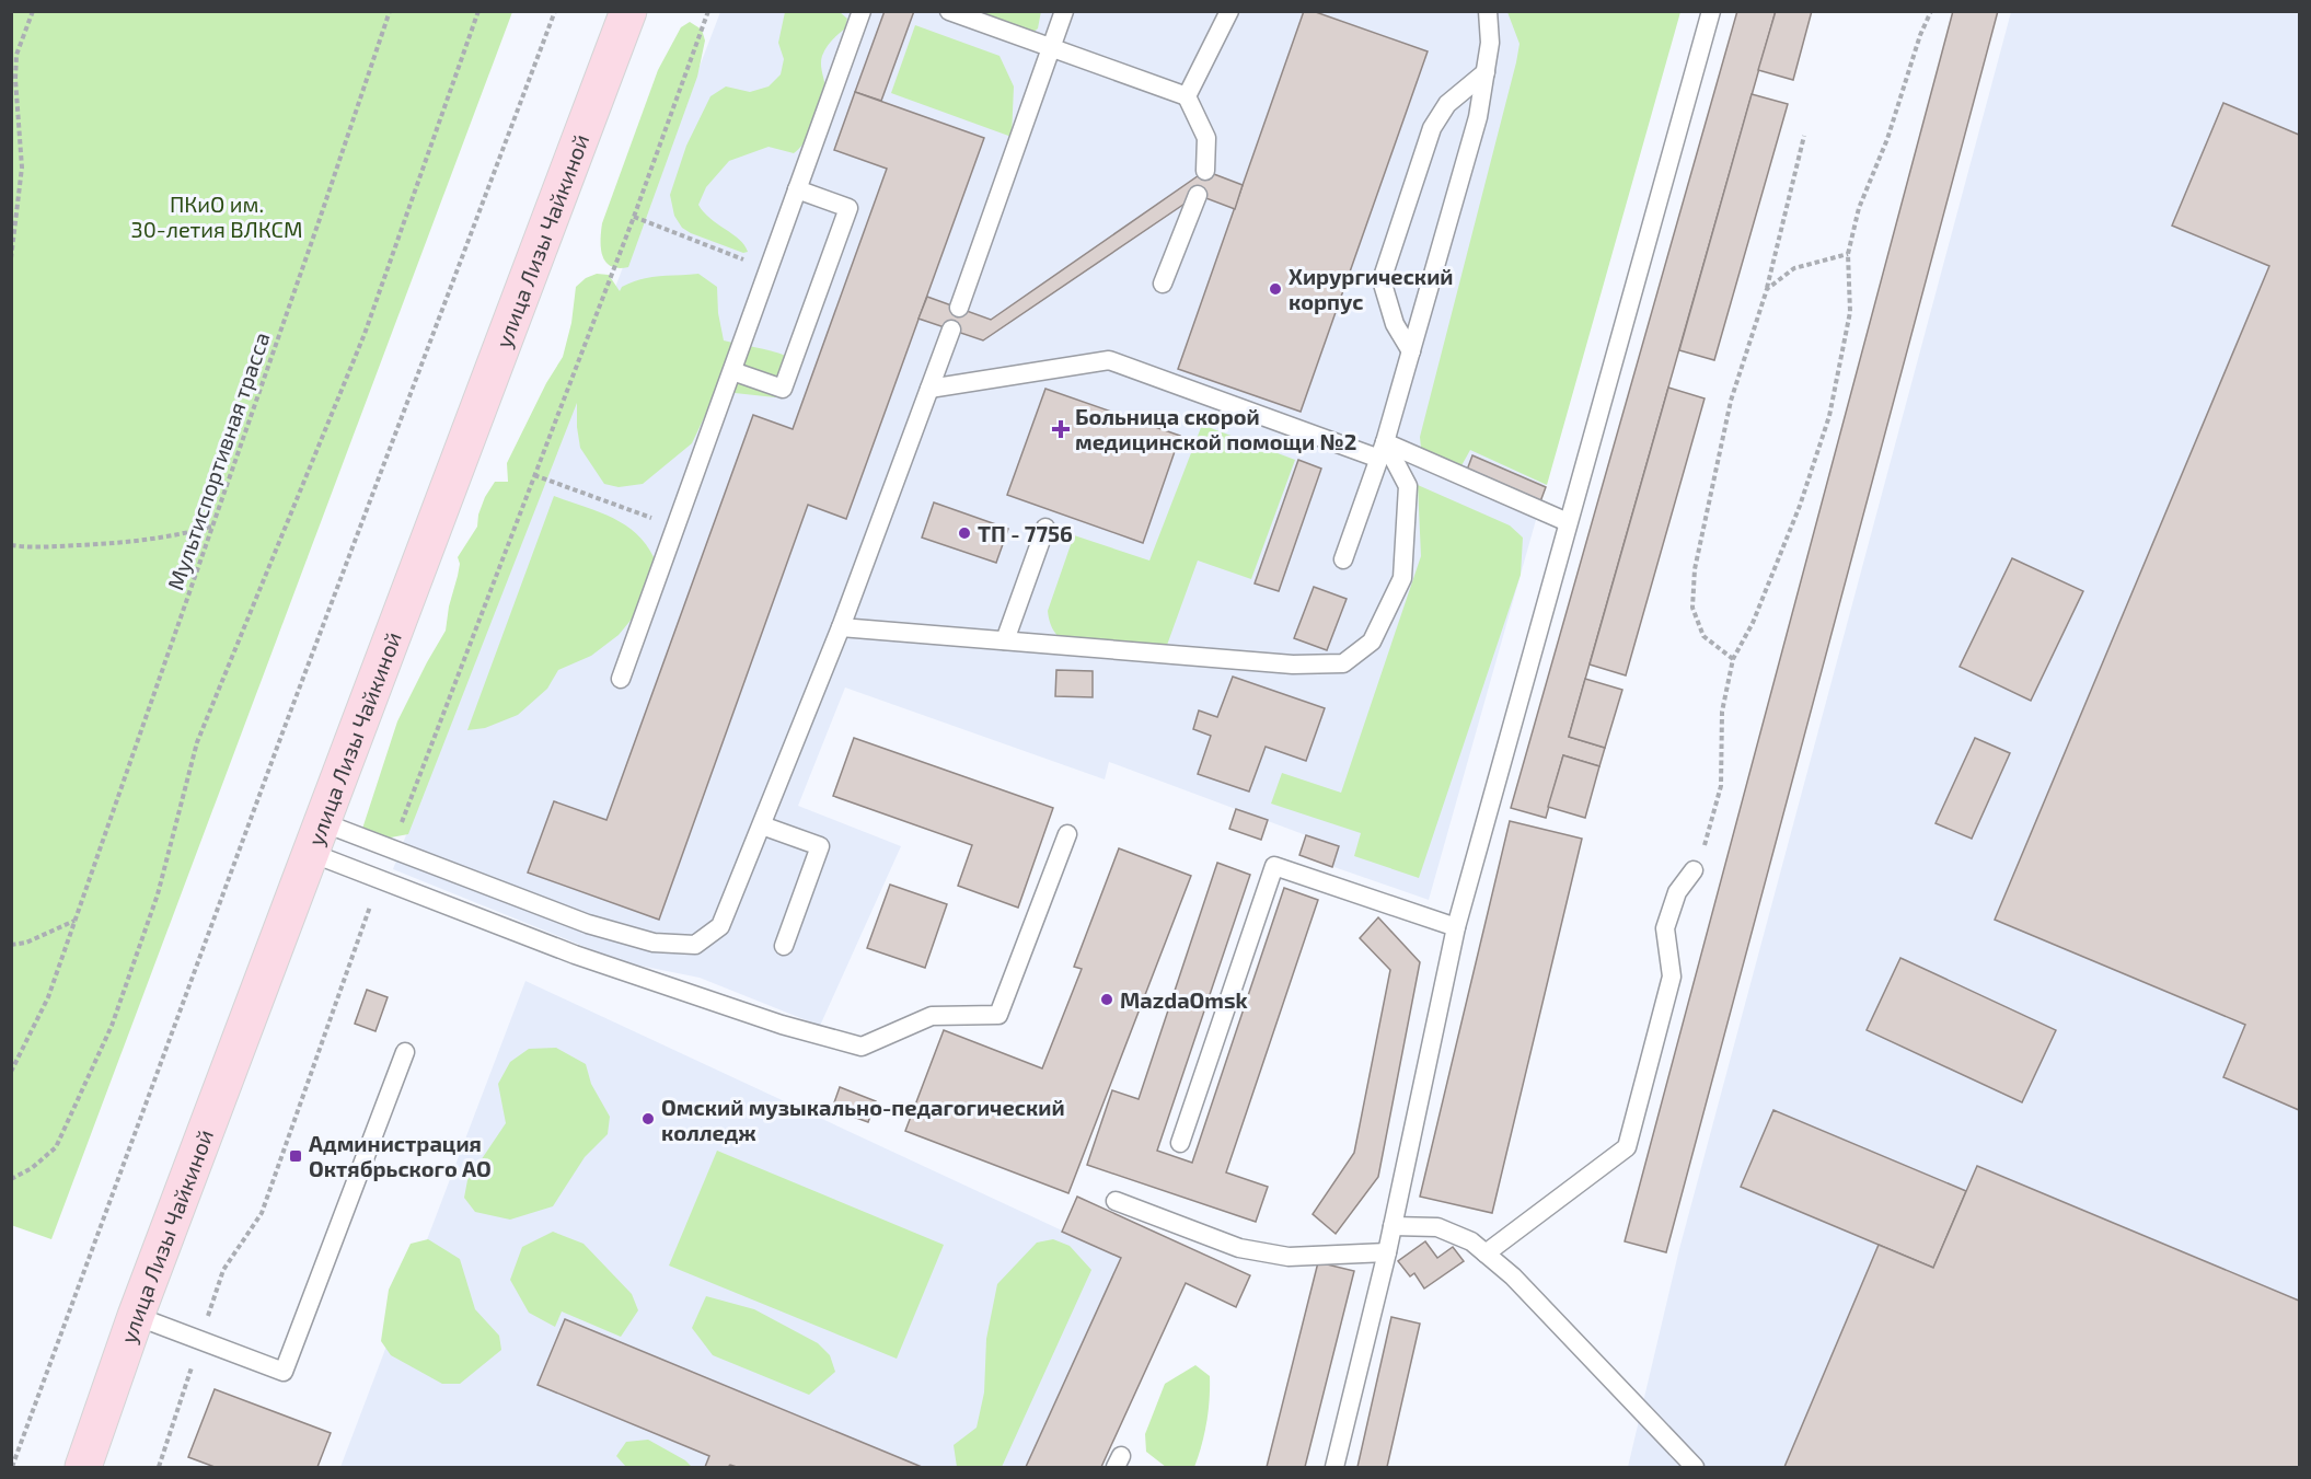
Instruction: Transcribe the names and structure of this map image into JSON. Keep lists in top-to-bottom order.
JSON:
{
  "streets": {
    "main road": ["улица Лизы Чайкиной"],
    "path": ["Мультиспортивная трасса"]
  },
  "parks": ["ПКиО им. 30-летия ВЛКСМ"],
  "places": {
    "other": [
      "Хирургический корпус",
      "ТП - 7756",
      "MazdaOmsk",
      "Омский музыкально-педагогический колледж"
    ],
    "health": ["Больница скорой медицинской помощи №2"],
    "transit": ["Администрация Октябрьского АО"]
  }
}
